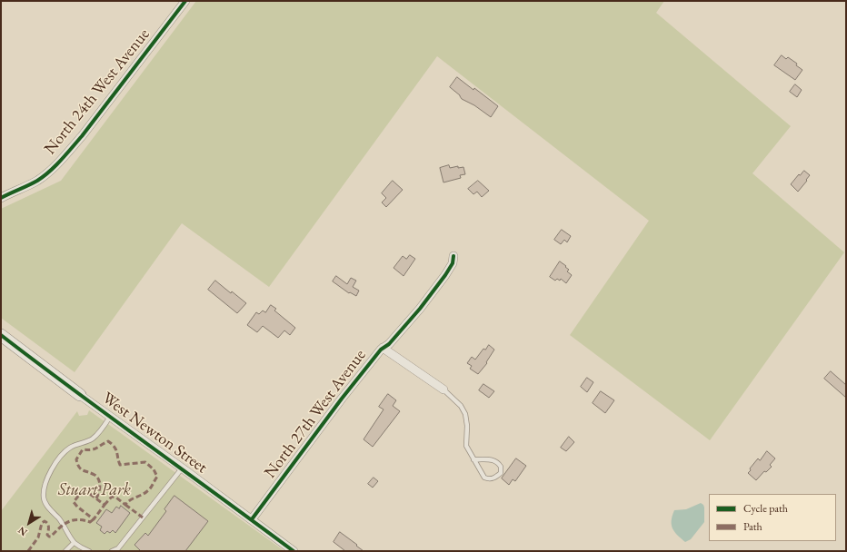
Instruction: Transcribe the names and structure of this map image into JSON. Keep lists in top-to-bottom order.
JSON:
{
  "streets": {
    "street": ["North 24th West Avenue", "North 27th West Avenue", "West Newton Street"]
  },
  "crossings": [
    ["North 27th West Avenue", "West Newton Street"]
  ],
  "parks": ["Stuart Park"],
  "legend": ["Cycle path", "Path"],
  "north": "bottom left"
}
